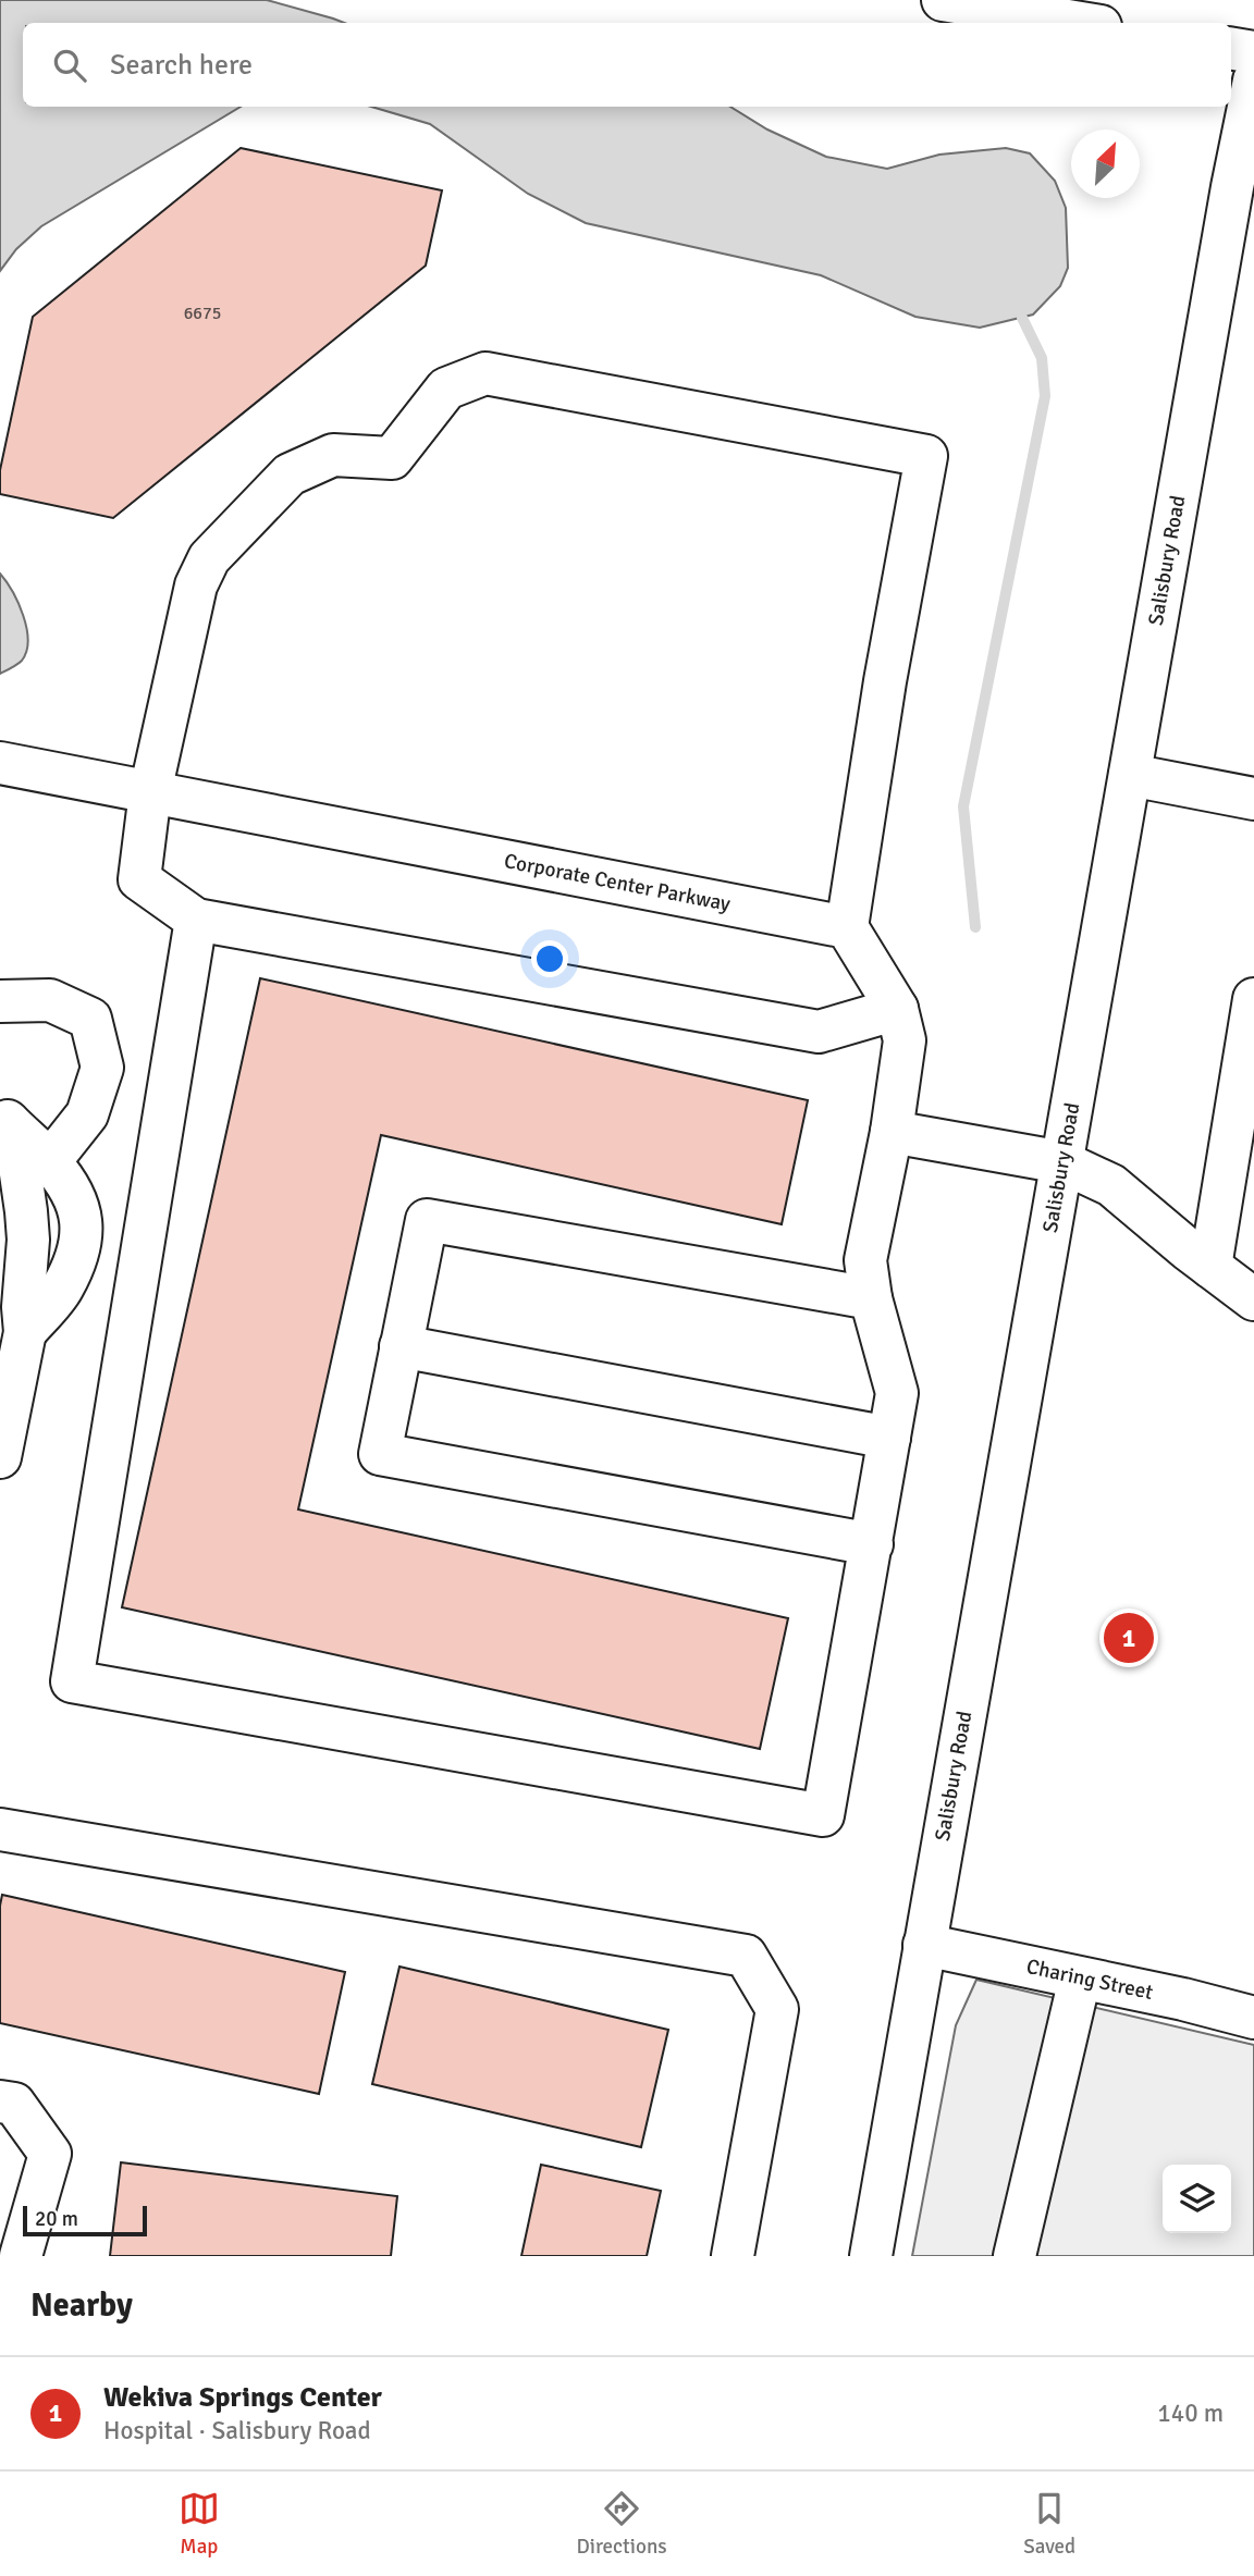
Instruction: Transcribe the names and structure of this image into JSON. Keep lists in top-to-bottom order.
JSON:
{
  "streets": {
    "street": ["Salisbury Road", "Corporate Center Parkway", "Charing Street"]
  },
  "crossings": [
    ["Salisbury Road", "Charing Street"]
  ],
  "house_numbers": ["6675"],
  "scale_bar": "20 m",
  "north": "top right",
  "page": {
    "search": "Search here",
    "pins": "1",
    "scale": "20 m",
    "heading": "Nearby",
    "list": [
      {
        "mark": "1",
        "name": "Wekiva Springs Center",
        "note": "Hospital · Salisbury Road",
        "value": "140 m"
      }
    ],
    "nav": ["Map", "Directions", "Saved"]
  }
}
